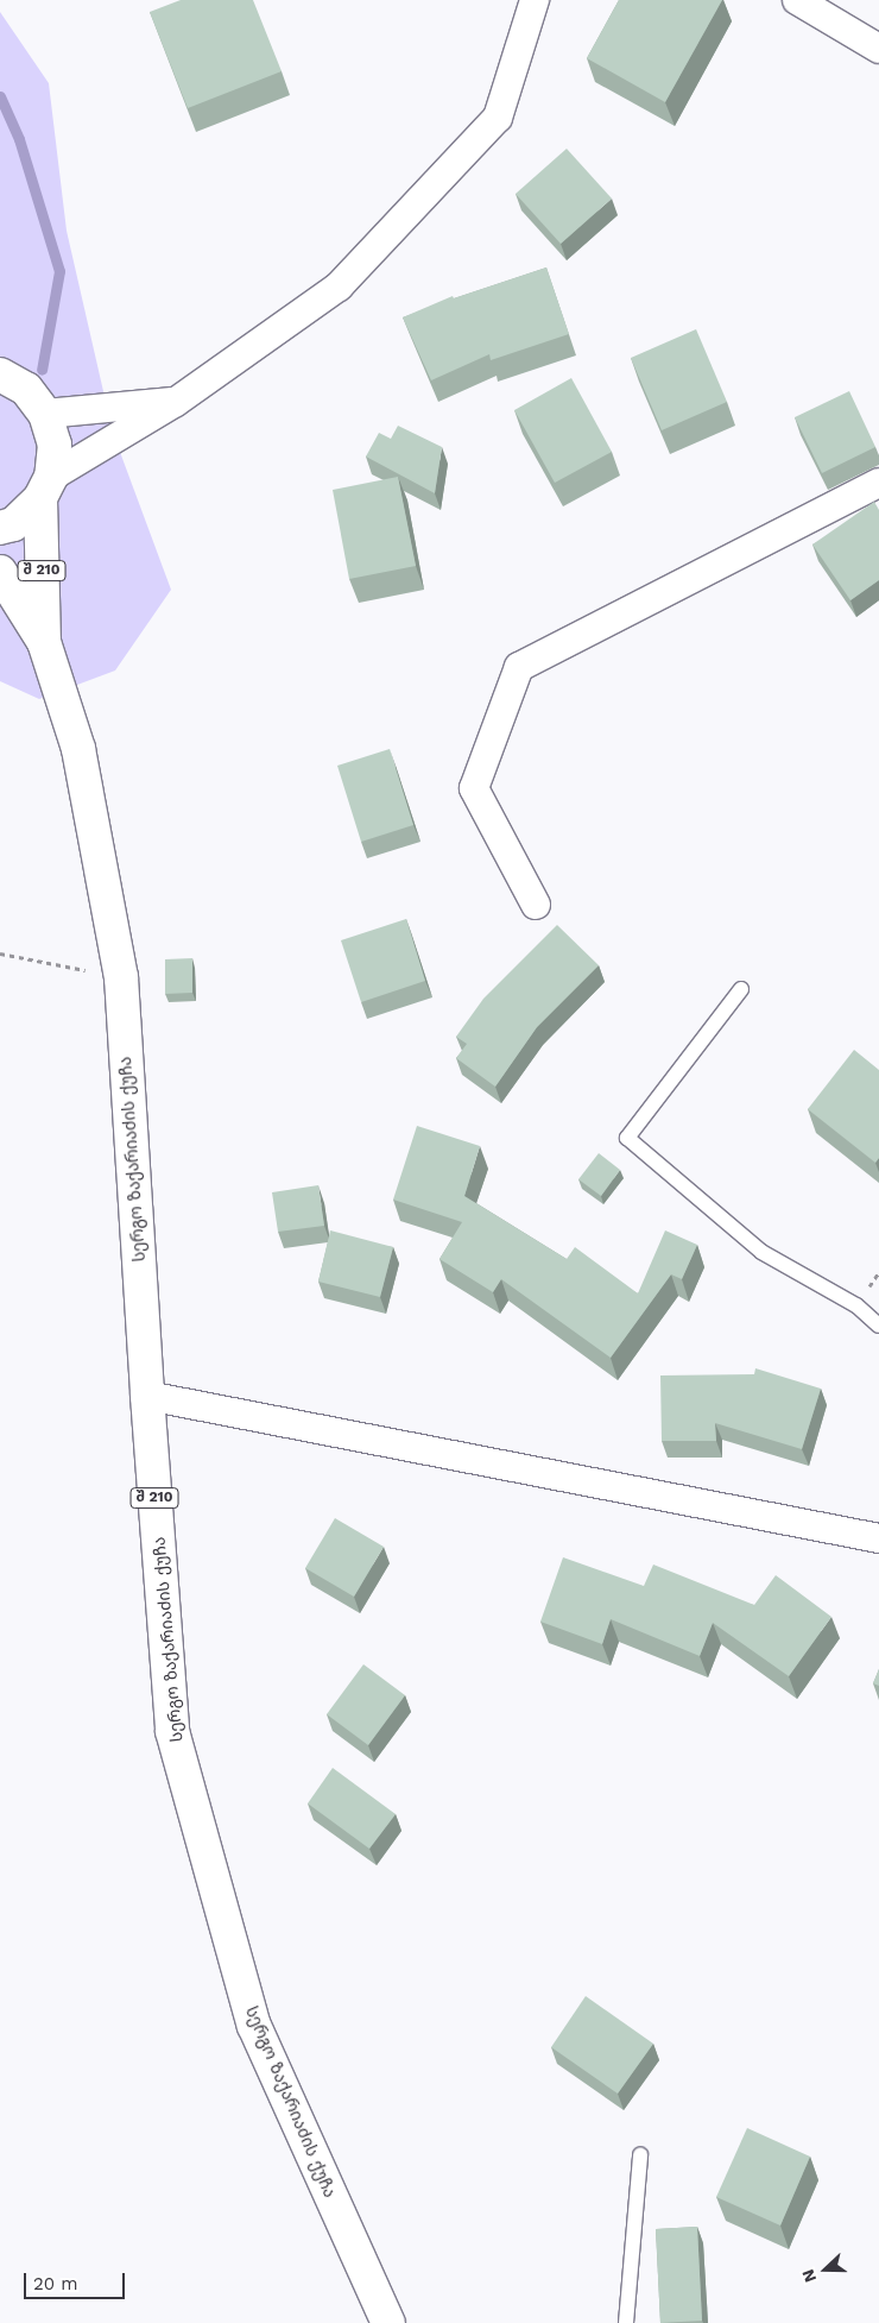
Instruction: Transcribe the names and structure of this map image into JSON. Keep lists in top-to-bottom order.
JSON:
{
  "streets": {
    "main road": ["შ 210", "სერგო ზაქარიაძის ქუჩა"]
  },
  "scale_bar": "20 m",
  "north": "left"
}
